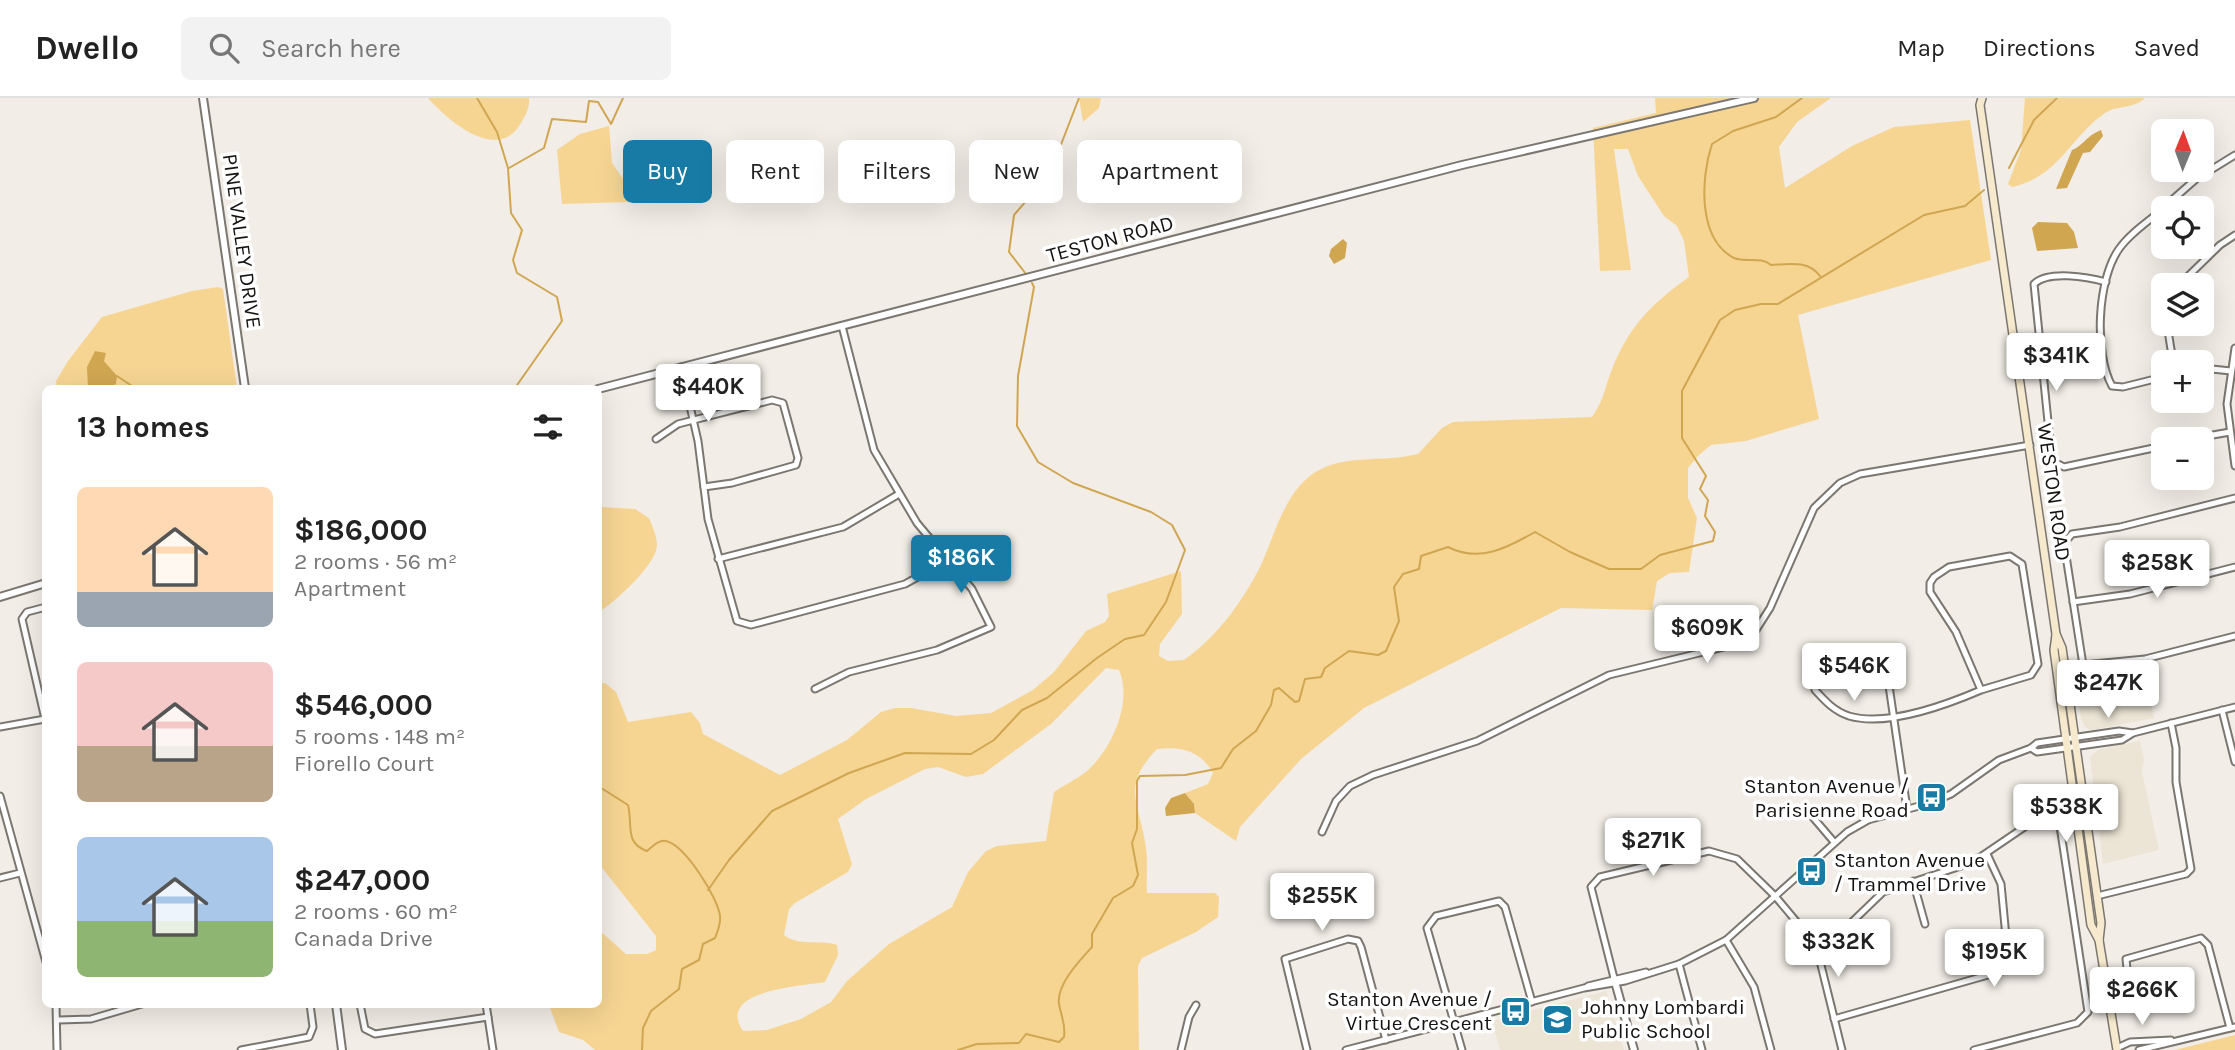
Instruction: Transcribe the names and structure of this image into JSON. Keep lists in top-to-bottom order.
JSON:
{
  "streets": {
    "main road": ["WESTON ROAD"],
    "street": ["TESTON ROAD", "PINE VALLEY DRIVE"]
  },
  "places": {
    "bus stop": ["Stanton Avenue / Parisienne Road", "Stanton Avenue / Trammel Drive", "Stanton Avenue / Virtue Crescent"],
    "school or university": ["Johnny Lombardi Public School"]
  },
  "north": "top",
  "page": {
    "header": "Dwello",
    "search": "Search here",
    "nav": ["Map", "Directions", "Saved"],
    "map_buttons": ["+", "−"],
    "chip": [
      "Buy",
      "Rent",
      "Filters",
      "New",
      "Apartment"
    ],
    "price": [
      "$341K",
      "$440K",
      "$186K",
      "$258K",
      "$609K",
      "$546K",
      "$247K",
      "$538K",
      "$271K",
      "$255K",
      "$332K",
      "$195K",
      "$266K"
    ],
    "heading": "13 homes",
    "list": [
      {
        "name": "$186,000",
        "note": "2 rooms · 56 m² · Apartment"
      },
      {
        "name": "$546,000",
        "note": "5 rooms · 148 m² · Fiorello Court"
      },
      {
        "name": "$247,000",
        "note": "2 rooms · 60 m² · Canada Drive"
      }
    ]
  }
}
